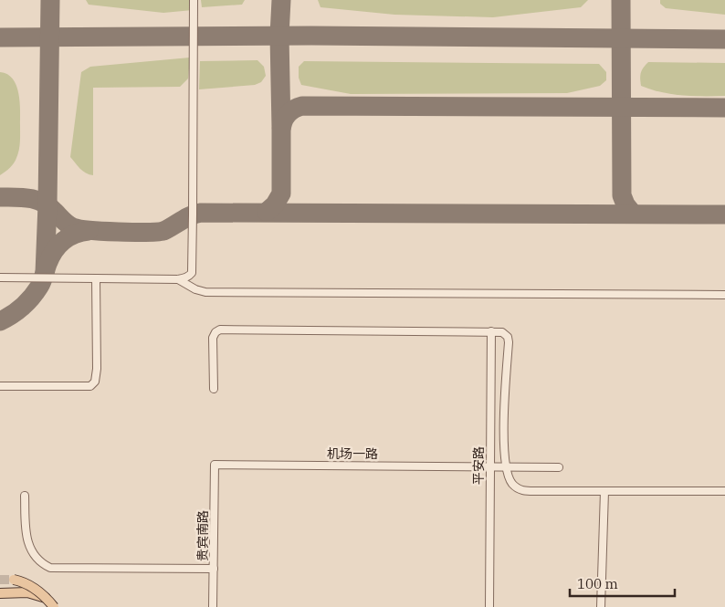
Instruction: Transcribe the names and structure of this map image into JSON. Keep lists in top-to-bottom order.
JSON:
{
  "streets": {
    "lane": ["机场一路", "平安路", "贵宾南路"]
  },
  "crossings": [
    ["机场一路", "平安路"],
    ["机场一路", "贵宾南路"]
  ],
  "scale_bar": "100 m"
}
